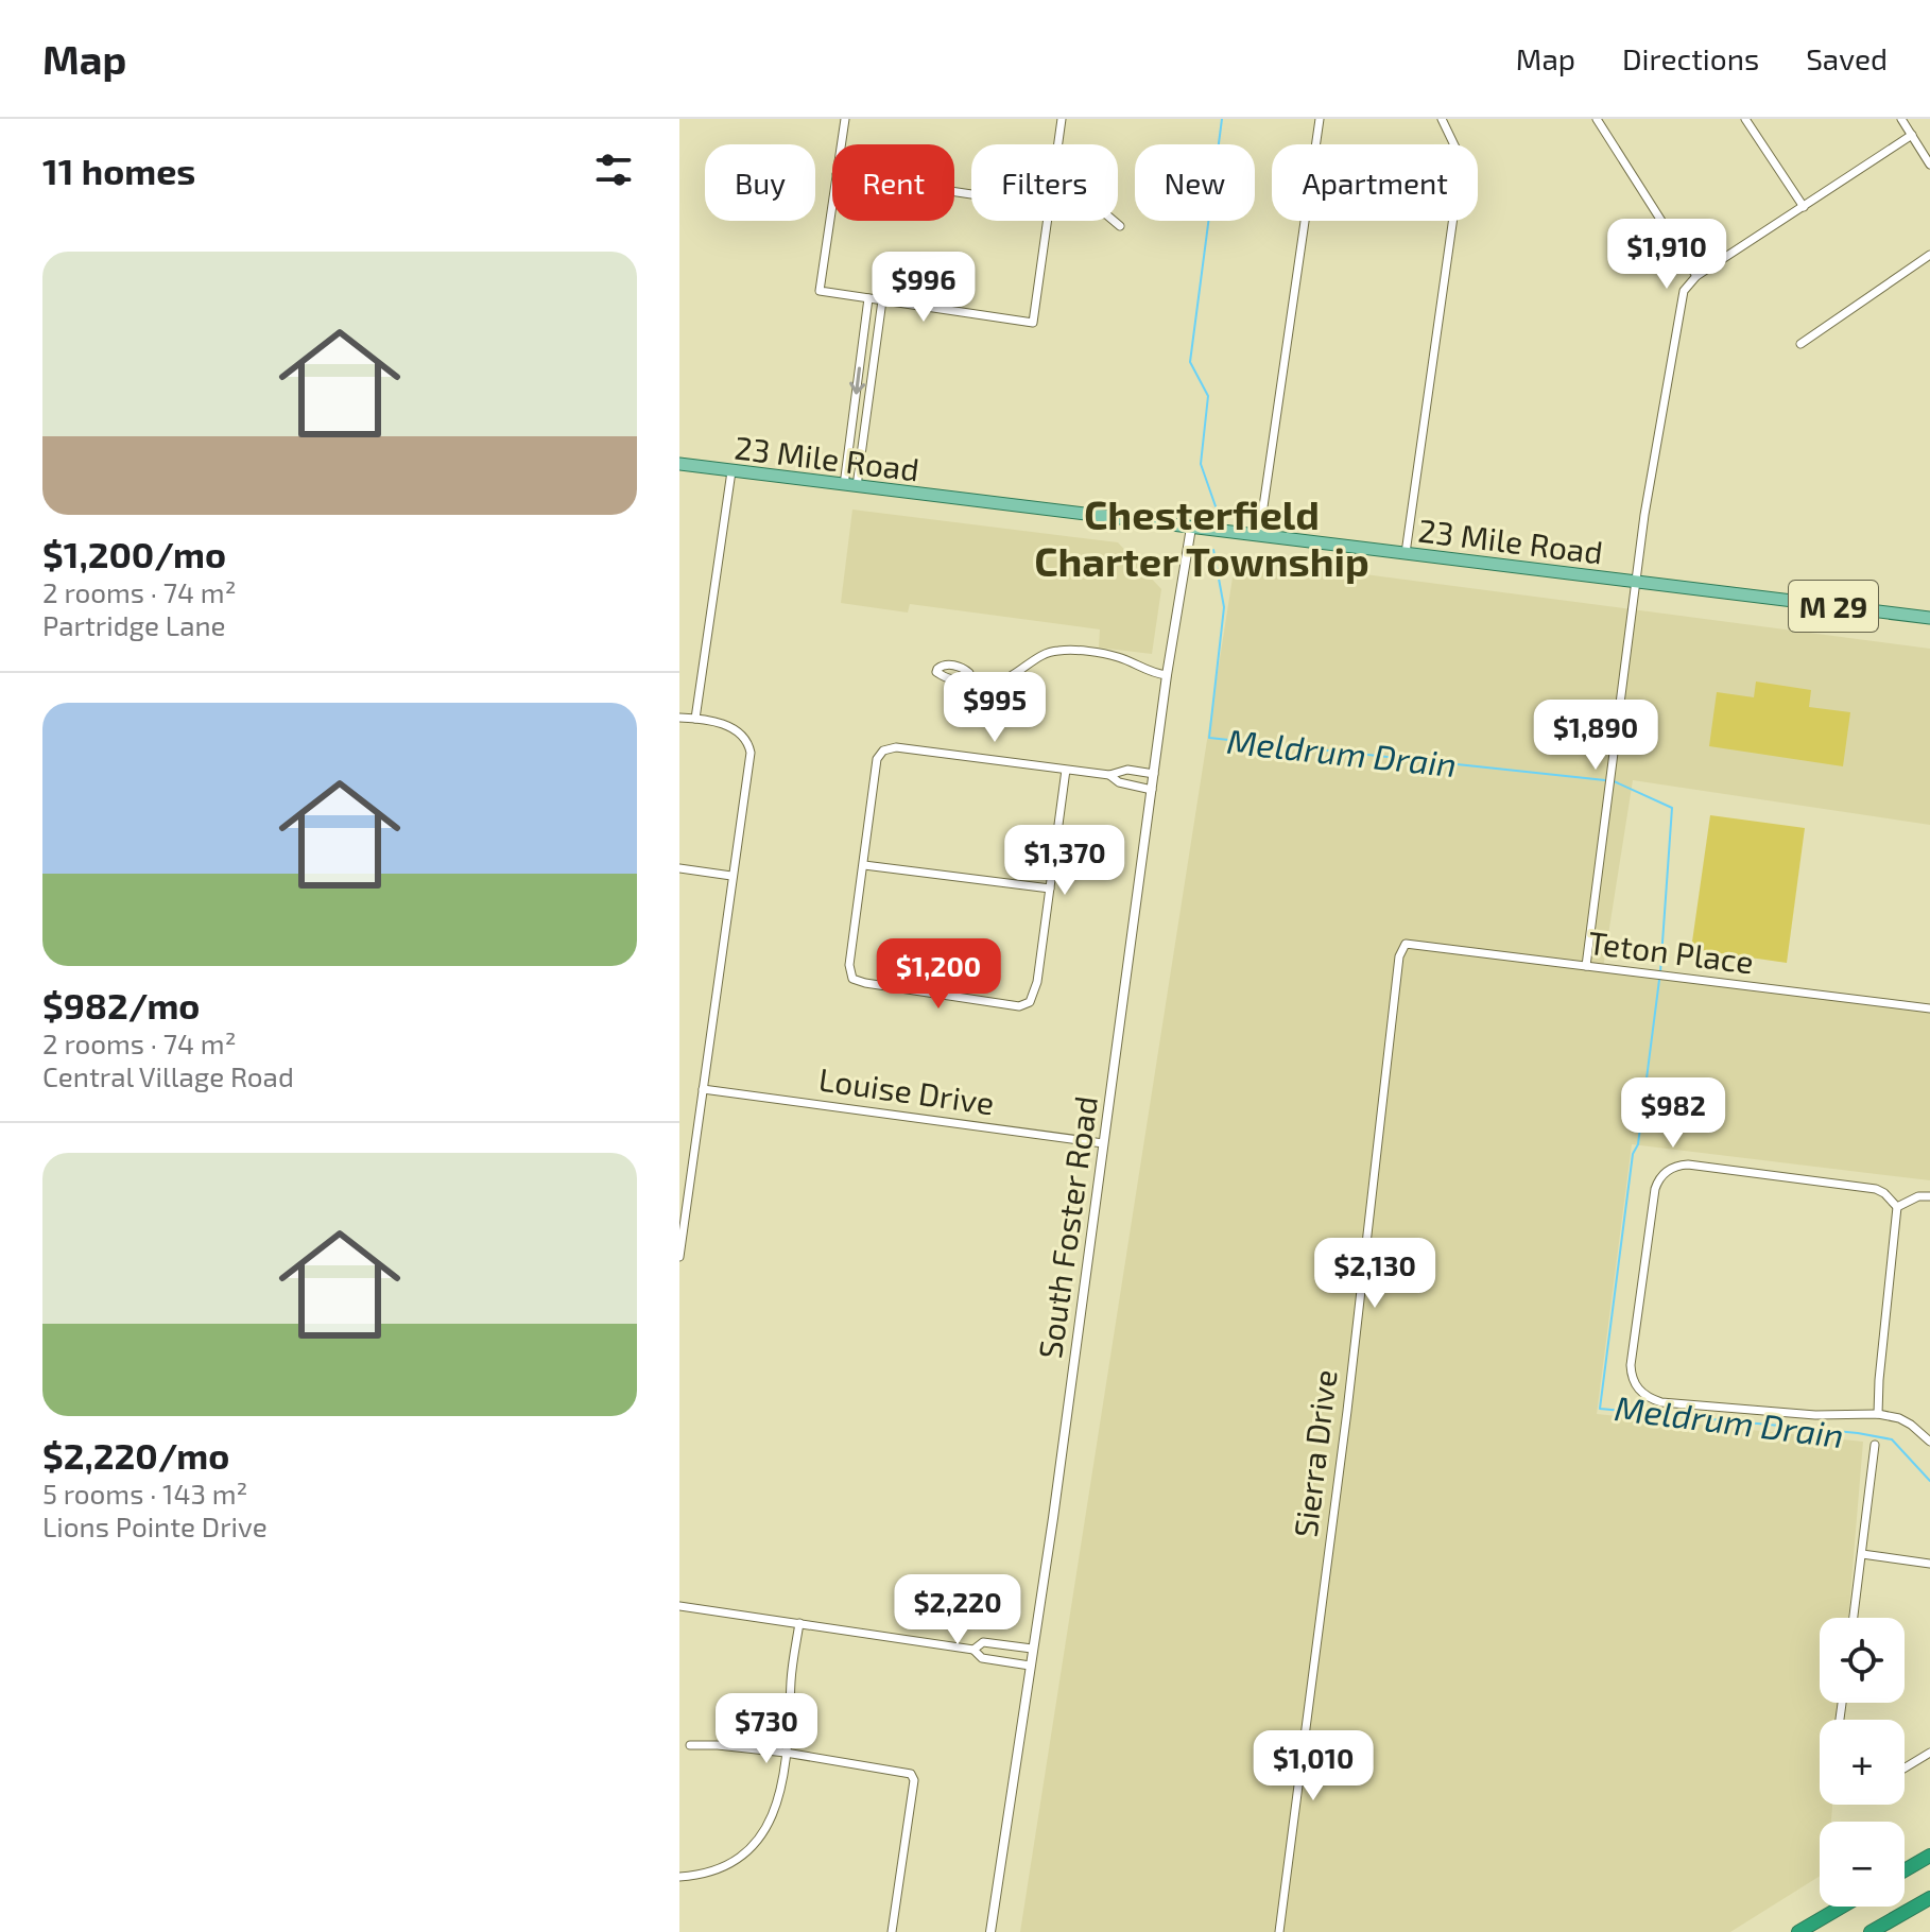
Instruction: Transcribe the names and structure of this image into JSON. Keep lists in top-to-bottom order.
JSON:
{
  "streets": {
    "main road": ["23 Mile Road", "M 29"],
    "street": [
      "Teton Place",
      "Louise Drive",
      "South Foster Road",
      "Sierra Drive"
    ]
  },
  "crossings": [
    ["23 Mile Road", "South Foster Road"],
    ["Teton Place", "Sierra Drive"],
    ["Louise Drive", "South Foster Road"]
  ],
  "districts": ["Chesterfield Charter Township"],
  "water": ["Meldrum Drain"],
  "page": {
    "header": "Map",
    "nav": ["Map", "Directions", "Saved"],
    "heading": "11 homes",
    "chip": [
      "Buy",
      "Rent",
      "Filters",
      "New",
      "Apartment"
    ],
    "price": [
      "$1,910",
      "$996",
      "$995",
      "$1,890",
      "$1,370",
      "$1,200",
      "$982",
      "$2,130",
      "$2,220",
      "$730",
      "$1,010"
    ],
    "list": [
      {
        "name": "$1,200/mo",
        "note": "2 rooms · 74 m² · Partridge Lane"
      },
      {
        "name": "$982/mo",
        "note": "2 rooms · 74 m² · Central Village Road"
      },
      {
        "name": "$2,220/mo",
        "note": "5 rooms · 143 m² · Lions Pointe Drive"
      }
    ],
    "map_buttons": ["+", "−"]
  }
}
